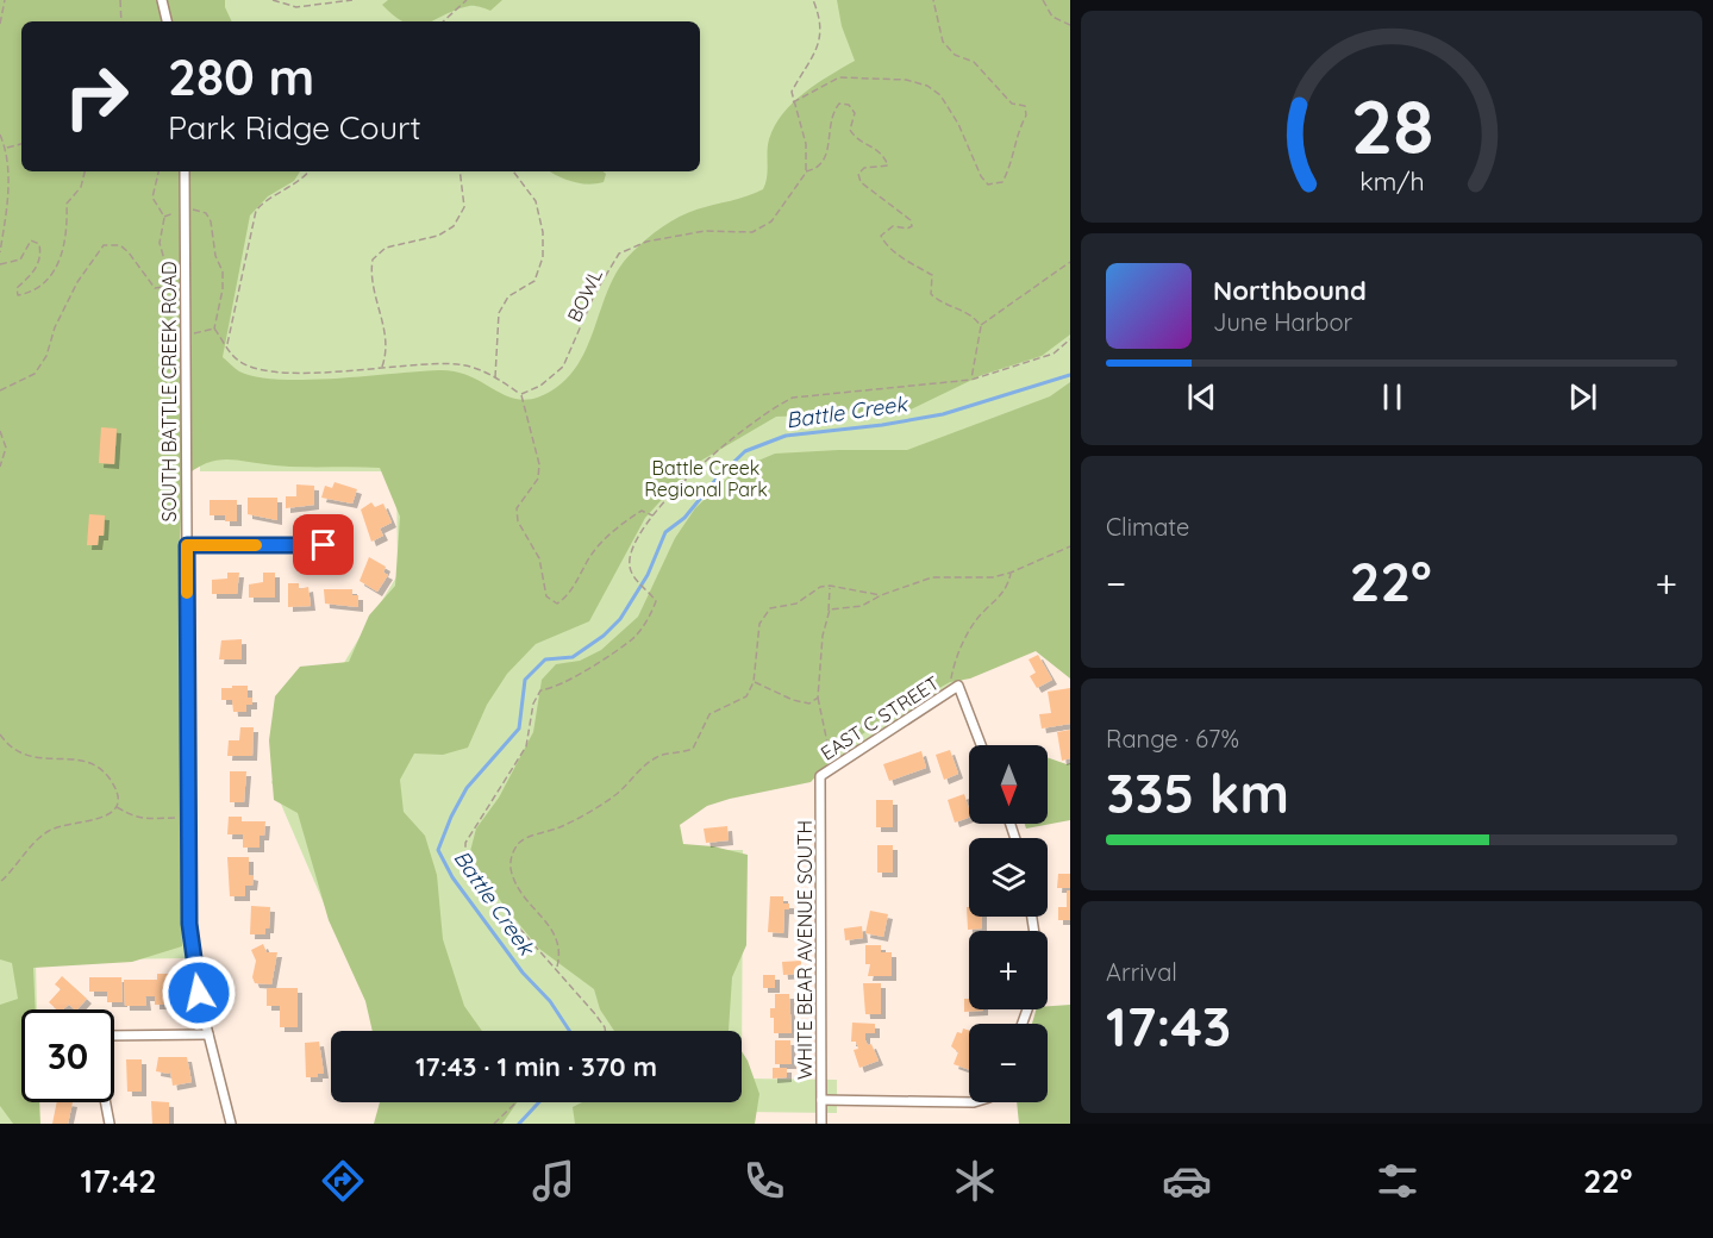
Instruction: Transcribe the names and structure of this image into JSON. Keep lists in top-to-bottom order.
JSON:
{
  "streets": {
    "street": ["SOUTH BATTLE CREEK ROAD", "EAST C STREET", "WHITE BEAR AVENUE SOUTH"],
    "path": ["BOWL"]
  },
  "crossings": [
    ["EAST C STREET", "WHITE BEAR AVENUE SOUTH"]
  ],
  "water": ["Battle Creek"],
  "parks": ["Battle Creek Regional Park"],
  "north": "bottom",
  "page": {
    "turn": ["280 m", "Park Ridge Court"],
    "song": ["Northbound", "June Harbor"],
    "tile": [
      "Climate",
      ["Range · 67%", "335 km"],
      ["Arrival", "17:43"]
    ],
    "heat": ["−", "22°", "+"],
    "map_buttons": ["+", "−"],
    "limit": "30",
    "trip": "17:43 · 1 min · 370 m",
    "tabs": ["17:42", "22°"],
    "gauge": ["28", "km/h"]
  }
}
